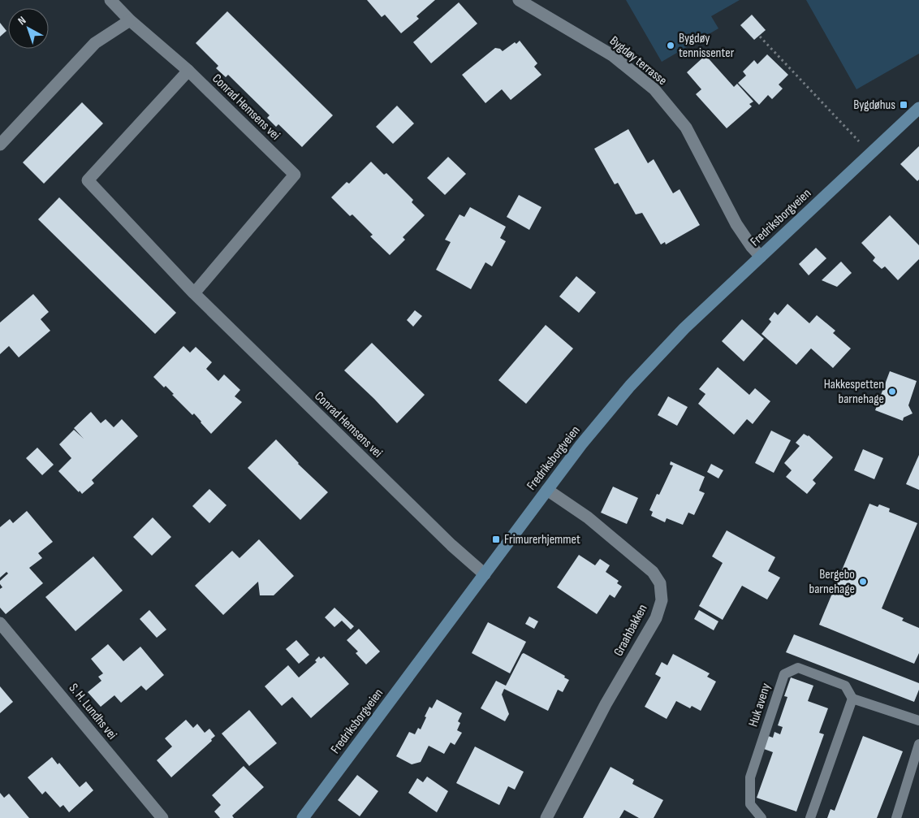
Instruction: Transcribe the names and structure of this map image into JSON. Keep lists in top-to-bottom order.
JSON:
{
  "streets": {
    "street": [
      "Bygdøy terrasse",
      "Conrad Hemsens vei",
      "Fredriksborgveien",
      "Graahbakken",
      "S. H. Lundhs vei"
    ],
    "lane": ["Huk aveny"]
  },
  "crossings": [
    ["Bygdøy terrasse", "Fredriksborgveien"],
    ["Conrad Hemsens vei", "Fredriksborgveien"],
    ["Fredriksborgveien", "Graahbakken"]
  ],
  "places": {
    "other": ["Bygdøy tennissenter", "Hakkespetten barnehage", "Bergebo barnehage"],
    "transit": ["Bygdøhus", "Frimurerhjemmet"]
  },
  "north": "top left"
}
